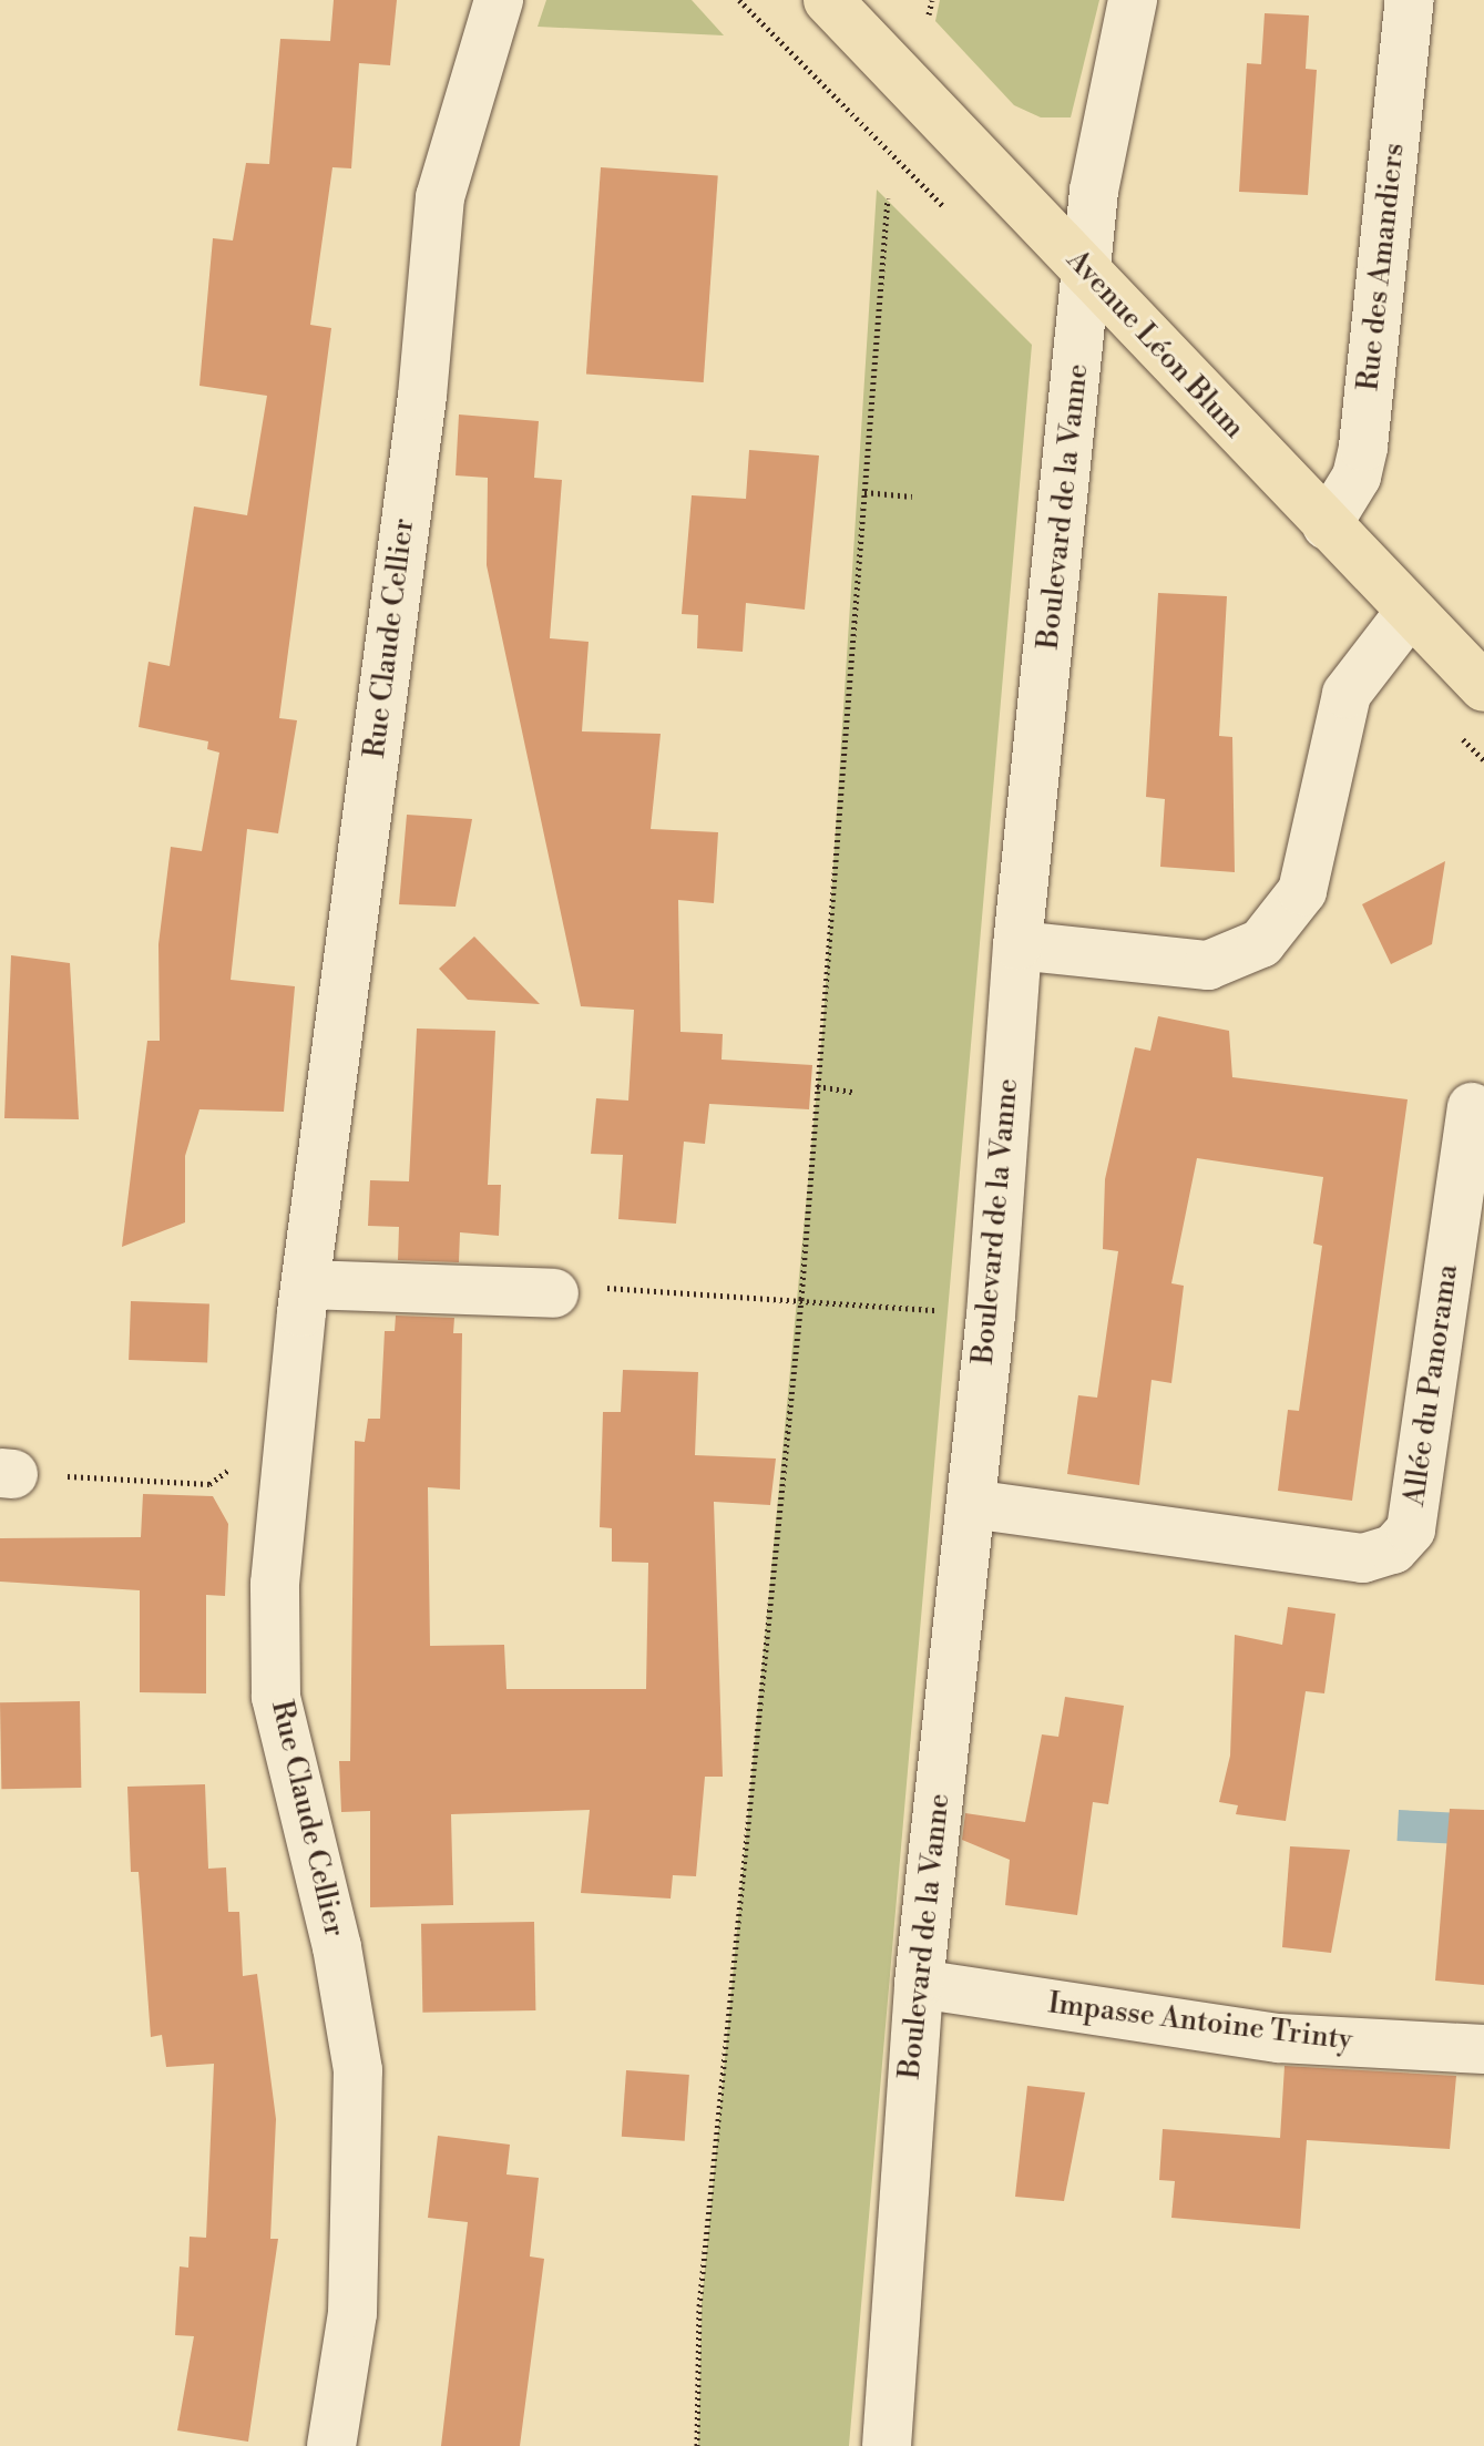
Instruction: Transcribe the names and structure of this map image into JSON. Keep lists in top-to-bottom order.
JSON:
{
  "streets": {
    "main road": ["Avenue Léon Blum"],
    "street": [
      "Rue des Amandiers",
      "Boulevard de la Vanne",
      "Rue Claude Cellier",
      "Allée du Panorama",
      "Impasse Antoine Trinty"
    ]
  },
  "crossings": [
    ["Rue des Amandiers", "Avenue Léon Blum"],
    ["Avenue Léon Blum", "Boulevard de la Vanne"],
    ["Boulevard de la Vanne", "Allée du Panorama"],
    ["Boulevard de la Vanne", "Impasse Antoine Trinty"]
  ]
}
